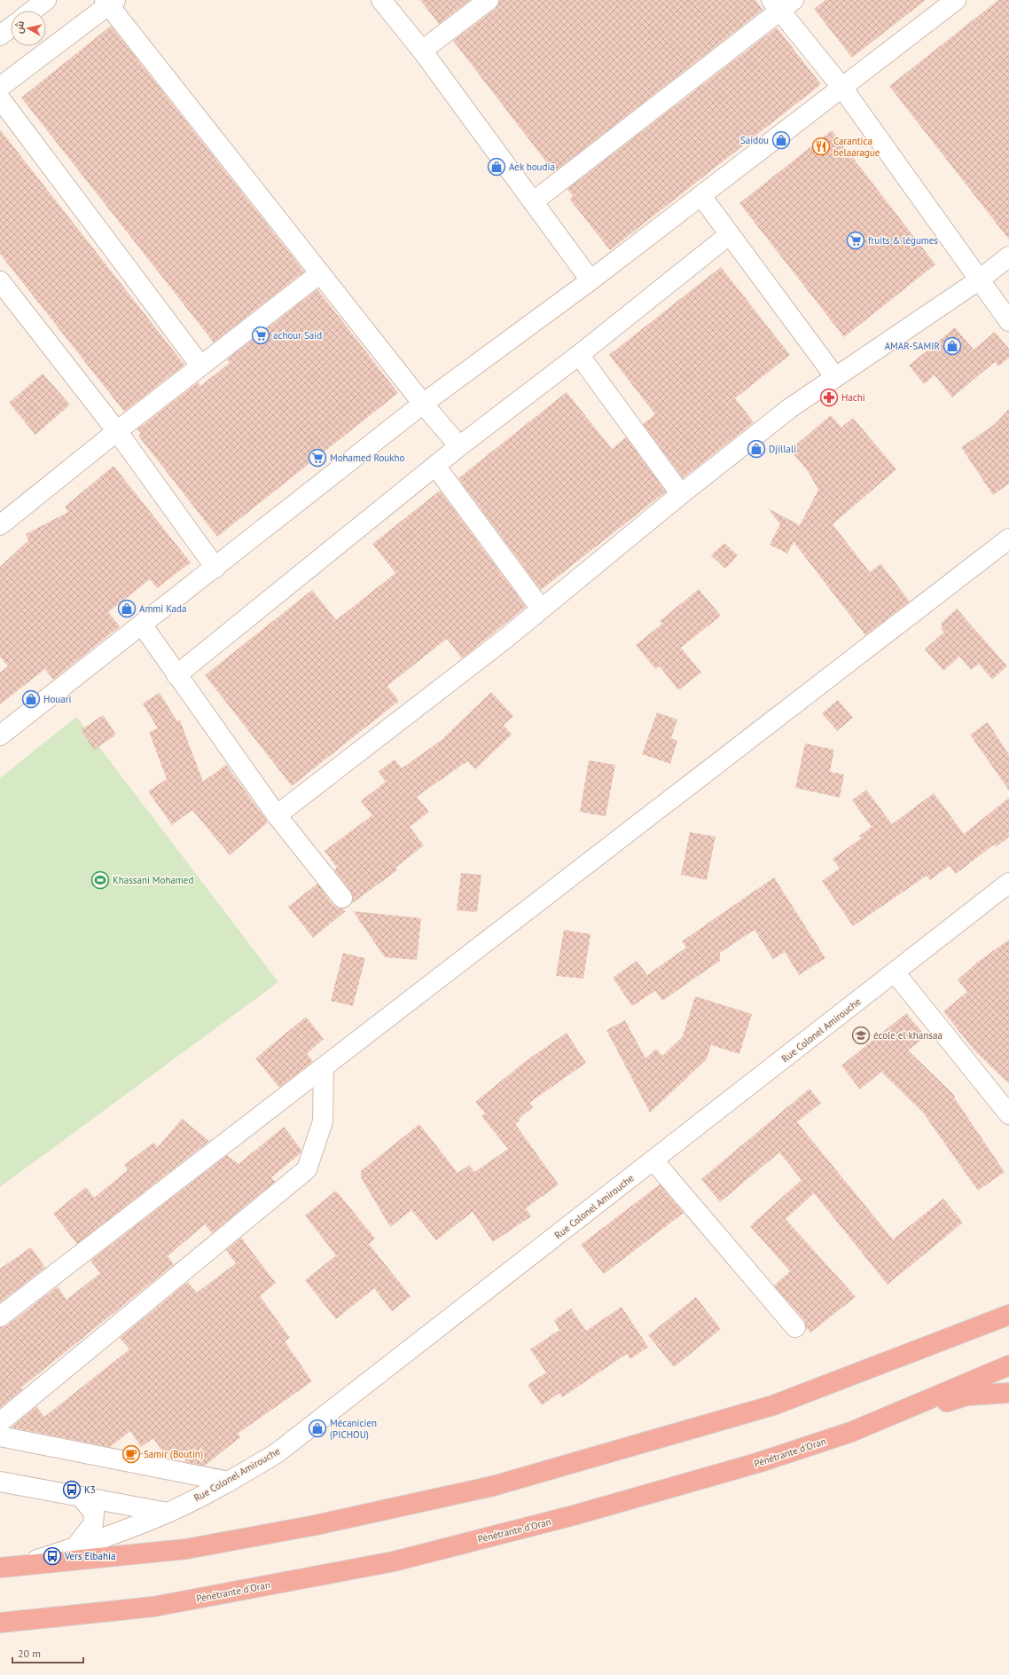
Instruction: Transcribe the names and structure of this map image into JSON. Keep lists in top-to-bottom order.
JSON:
{
  "streets": {
    "highway": ["Pénétrante d'Oran"],
    "street": ["Rue Colonel Amirouche"]
  },
  "places": {
    "shop": [
      "Saidou",
      "Aek boudia",
      "AMAR-SAMIR",
      "Djillali",
      "Ammi Kada",
      "Houari",
      "Mécanicien (PICHOU)"
    ],
    "restaurant": ["Carantica belaarague"],
    "supermarket": ["fruits & légumes", "achour Said", "Mohamed Roukho"],
    "pharmacy": ["Hachi"],
    "sports": ["Khassani Mohamed"],
    "school or university": ["école el khansaa"],
    "cafe": ["Samir (Boutin)"],
    "bus stop": ["K3", "Vers Elbahia"]
  },
  "scale_bar": "20 m",
  "north": "left"
}
